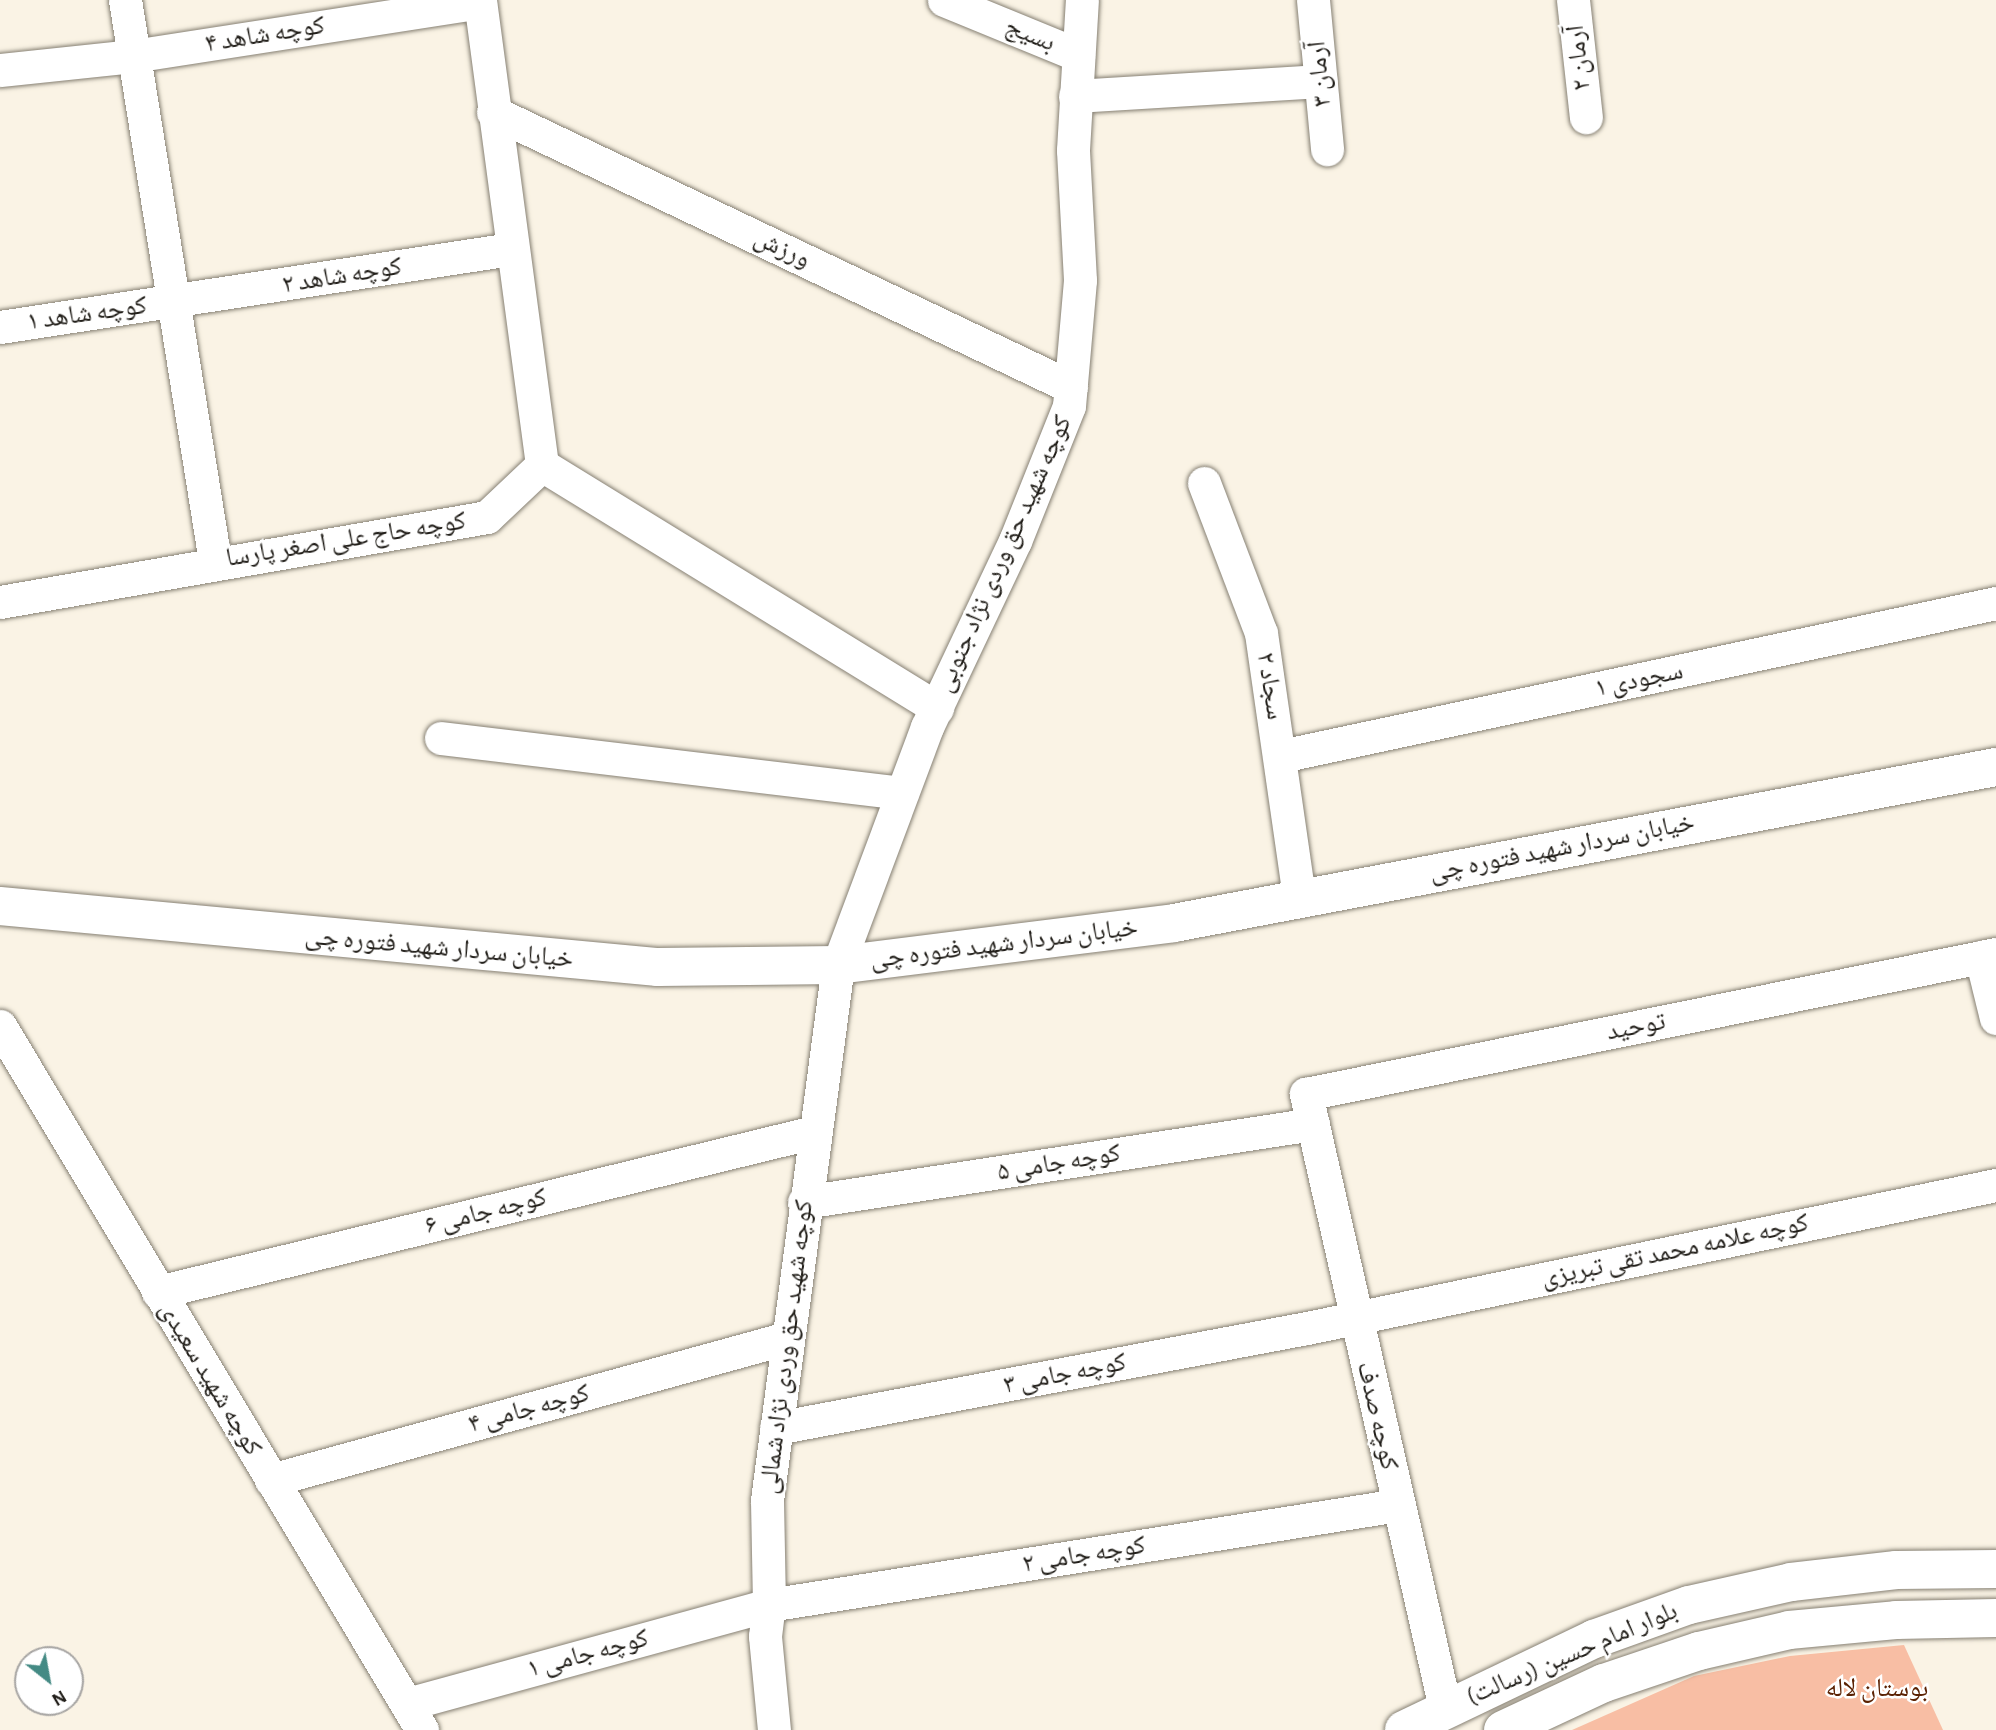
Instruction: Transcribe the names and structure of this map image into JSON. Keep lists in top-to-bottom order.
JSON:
{
  "streets": {
    "street": [
      "کوچه شاهد ۴",
      "بسیج",
      "آرمان ۲",
      "آرمان ۳",
      "ورزش",
      "کوچه شاهد ۲",
      "کوچه شاهد ۱",
      "کوچه حاج علی اصغر پارسا",
      "کوچه شهید حق وردی نژاد جنوبی",
      "سجودی ۱",
      "سجاد ۲",
      "خیابان سردار شهید فتوره چی",
      "توحید",
      "کوچه جامی ۵",
      "کوچه جامی ۶",
      "کوچه علامه محمد تقی تبریزی",
      "کوچه شهید حق وردی نژاد شمالی",
      "کوچه جامی ۳",
      "کوچه شهید سعیدی",
      "کوچه جامی ۴",
      "کوچه صدف",
      "کوچه جامی ۲",
      "کوچه جامی ۱",
      "بلوار امام حسین (رسالت)"
    ]
  },
  "crossings": [
    ["بسیج", "کوچه شهید حق وردی نژاد جنوبی"],
    ["ورزش", "کوچه شهید حق وردی نژاد جنوبی"],
    ["کوچه شاهد ۲", "کوچه شاهد ۱"],
    ["کوچه شهید حق وردی نژاد جنوبی", "خیابان سردار شهید فتوره چی"],
    ["کوچه شهید حق وردی نژاد جنوبی", "کوچه شهید حق وردی نژاد شمالی"],
    ["سجودی ۱", "سجاد ۲"],
    ["سجاد ۲", "خیابان سردار شهید فتوره چی"],
    ["خیابان سردار شهید فتوره چی", "کوچه شهید حق وردی نژاد شمالی"],
    ["توحید", "کوچه جامی ۵"],
    ["توحید", "کوچه صدف"],
    ["کوچه جامی ۵", "کوچه شهید حق وردی نژاد شمالی"],
    ["کوچه جامی ۵", "کوچه صدف"],
    ["کوچه جامی ۶", "کوچه شهید حق وردی نژاد شمالی"],
    ["کوچه جامی ۶", "کوچه شهید سعیدی"],
    ["کوچه علامه محمد تقی تبریزی", "کوچه جامی ۳"],
    ["کوچه علامه محمد تقی تبریزی", "کوچه صدف"],
    ["کوچه شهید حق وردی نژاد شمالی", "کوچه جامی ۳"],
    ["کوچه شهید حق وردی نژاد شمالی", "کوچه جامی ۴"],
    ["کوچه شهید حق وردی نژاد شمالی", "کوچه جامی ۲"],
    ["کوچه شهید حق وردی نژاد شمالی", "کوچه جامی ۱"],
    ["کوچه جامی ۳", "کوچه صدف"],
    ["کوچه شهید سعیدی", "کوچه جامی ۴"],
    ["کوچه شهید سعیدی", "کوچه جامی ۱"],
    ["کوچه صدف", "کوچه جامی ۲"],
    ["کوچه صدف", "بلوار امام حسین (رسالت)"],
    ["کوچه جامی ۲", "کوچه جامی ۱"]
  ],
  "parks": ["بوستان لاله"],
  "north": "bottom right"
}
